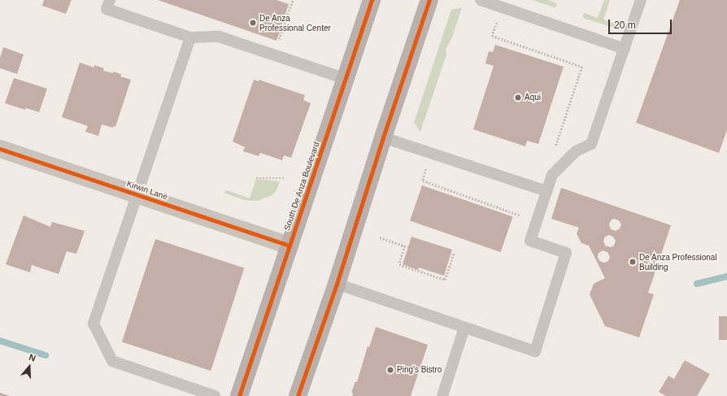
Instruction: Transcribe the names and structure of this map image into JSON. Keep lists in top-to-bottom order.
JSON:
{
  "streets": {
    "main road": ["South De Anza Boulevard"],
    "street": ["Kirwin Lane"]
  },
  "crossings": [
    ["South De Anza Boulevard", "Kirwin Lane"]
  ],
  "places": [
    "De Anza Professional Center",
    "Aqui",
    "De Anza Professional Building",
    "Ping's Bistro"
  ],
  "scale_bar": "20 m",
  "north": "top"
}
